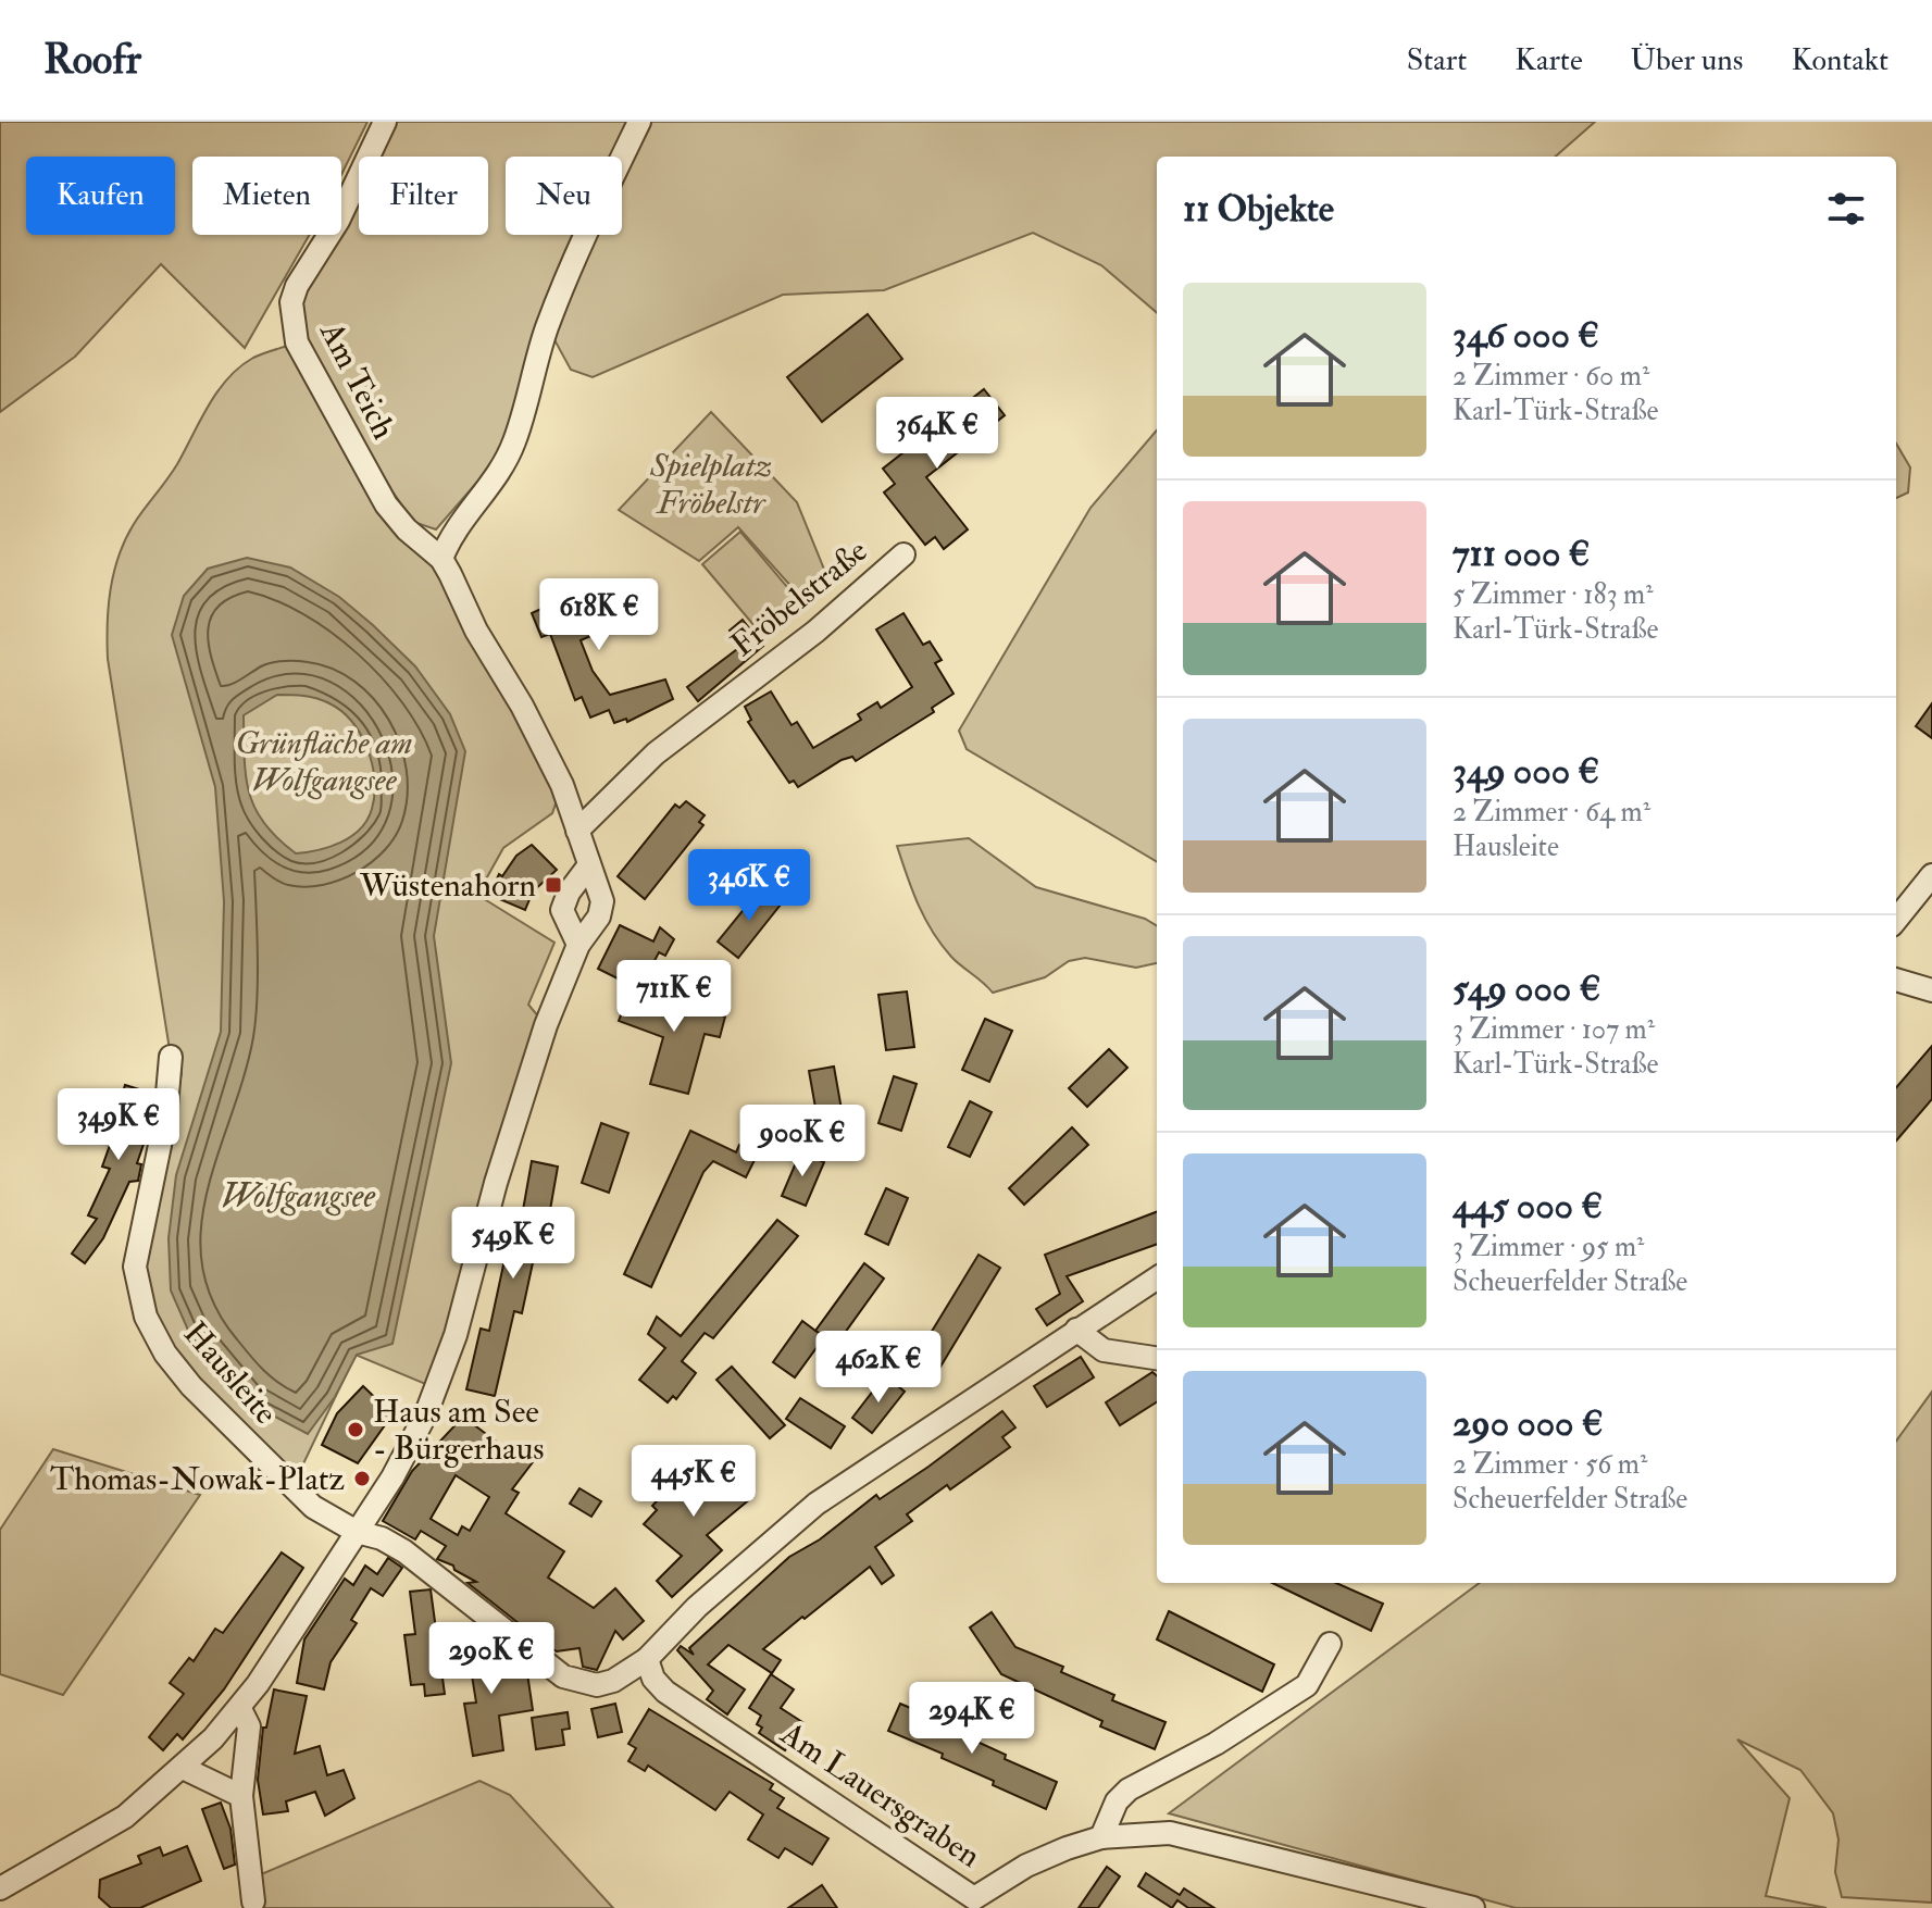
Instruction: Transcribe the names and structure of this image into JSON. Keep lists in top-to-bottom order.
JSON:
{
  "streets": {
    "street": [
      "Am Teich",
      "Fröbelstraße",
      "Hausleite",
      "Am Lauersgraben"
    ]
  },
  "crossings": [
    ["Hausleite", "Am Lauersgraben"]
  ],
  "water": ["Wolfgangsee"],
  "parks": ["Spielplatz Fröbelstr", "Grünfläche am Wolfgangsee"],
  "places": {
    "transit": ["Wüstenahorn"],
    "other": ["Haus am See - Bürgerhaus", "Thomas-Nowak-Platz"]
  },
  "page": {
    "header": "Roofr",
    "nav": [
      "Start",
      "Karte",
      "Über uns",
      "Kontakt"
    ],
    "chip": [
      "Kaufen",
      "Mieten",
      "Filter",
      "Neu"
    ],
    "heading": "11 Objekte",
    "list": [
      {
        "name": "346 000 €",
        "note": "2 Zimmer · 60 m² · Karl-Türk-Straße"
      },
      {
        "name": "711 000 €",
        "note": "5 Zimmer · 183 m² · Karl-Türk-Straße"
      },
      {
        "name": "349 000 €",
        "note": "2 Zimmer · 64 m² · Hausleite"
      },
      {
        "name": "549 000 €",
        "note": "3 Zimmer · 107 m² · Karl-Türk-Straße"
      },
      {
        "name": "445 000 €",
        "note": "3 Zimmer · 95 m² · Scheuerfelder Straße"
      },
      {
        "name": "290 000 €",
        "note": "2 Zimmer · 56 m² · Scheuerfelder Straße"
      }
    ],
    "price": [
      "364K €",
      "618K €",
      "346K €",
      "711K €",
      "349K €",
      "900K €",
      "549K €",
      "462K €",
      "445K €",
      "290K €",
      "294K €"
    ]
  }
}
